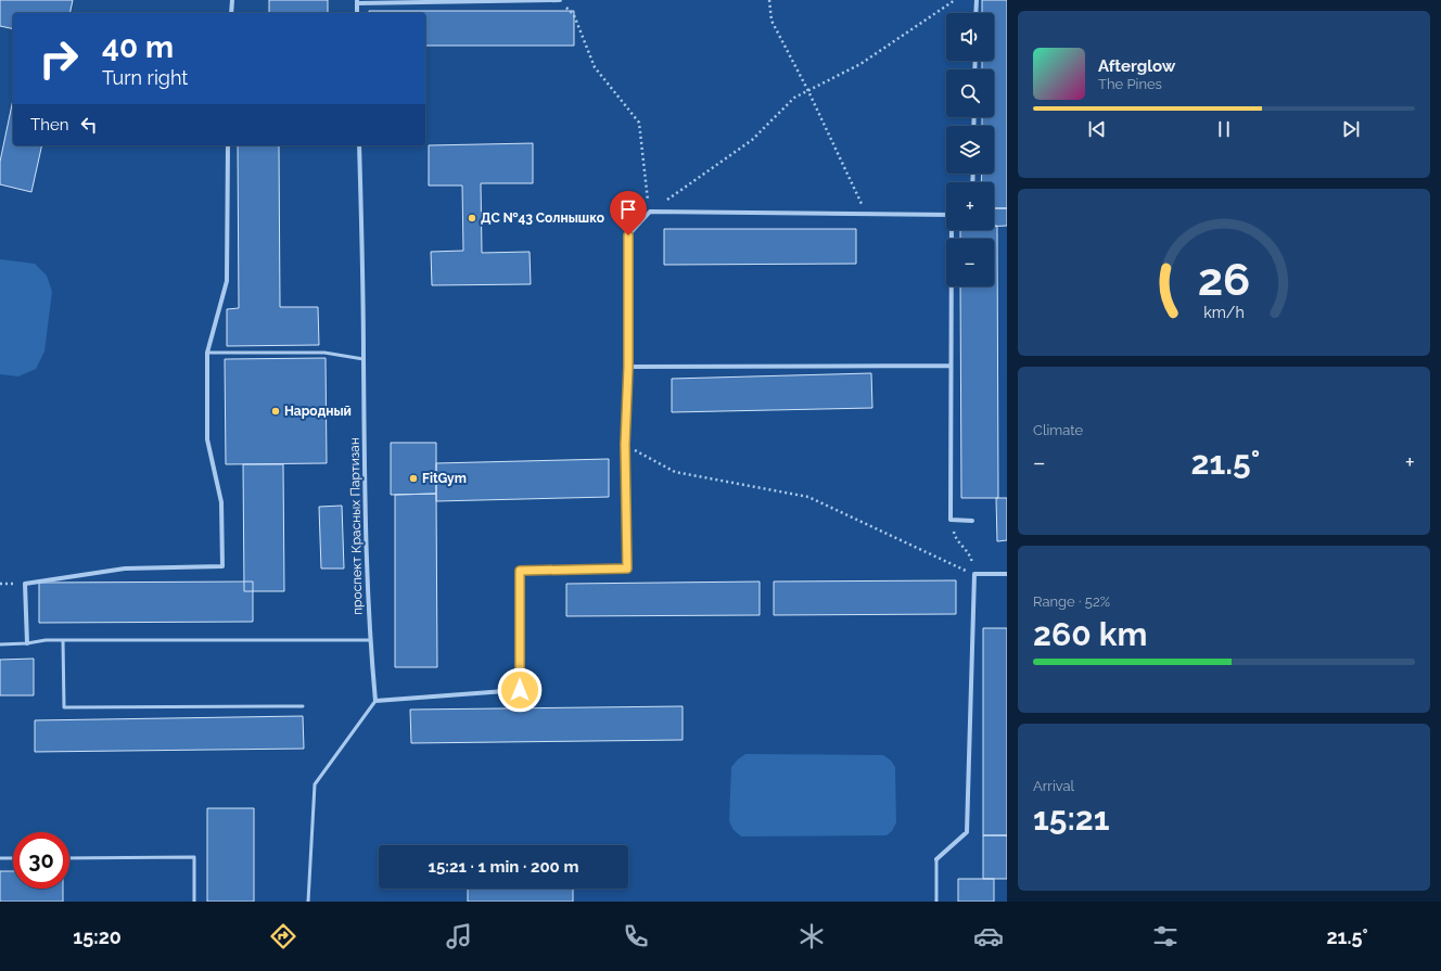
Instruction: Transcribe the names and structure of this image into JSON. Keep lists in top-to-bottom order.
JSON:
{
  "streets": {
    "street": ["проспект Красных Партизан"]
  },
  "places": ["ДС №43 Солнышко", "Народный", "FitGym"],
  "page": {
    "map_buttons": ["+", "−"],
    "turn": ["40 m", "Turn right"],
    "song": ["Afterglow", "The Pines"],
    "then": "Then",
    "tile": [
      "Climate",
      ["Range · 52%", "260 km"],
      ["Arrival", "15:21"]
    ],
    "heat": ["−", "21.5°", "+"],
    "limit": "30",
    "trip": "15:21 · 1 min · 200 m",
    "tabs": ["15:20", "21.5°"],
    "gauge": ["26", "km/h"]
  }
}
